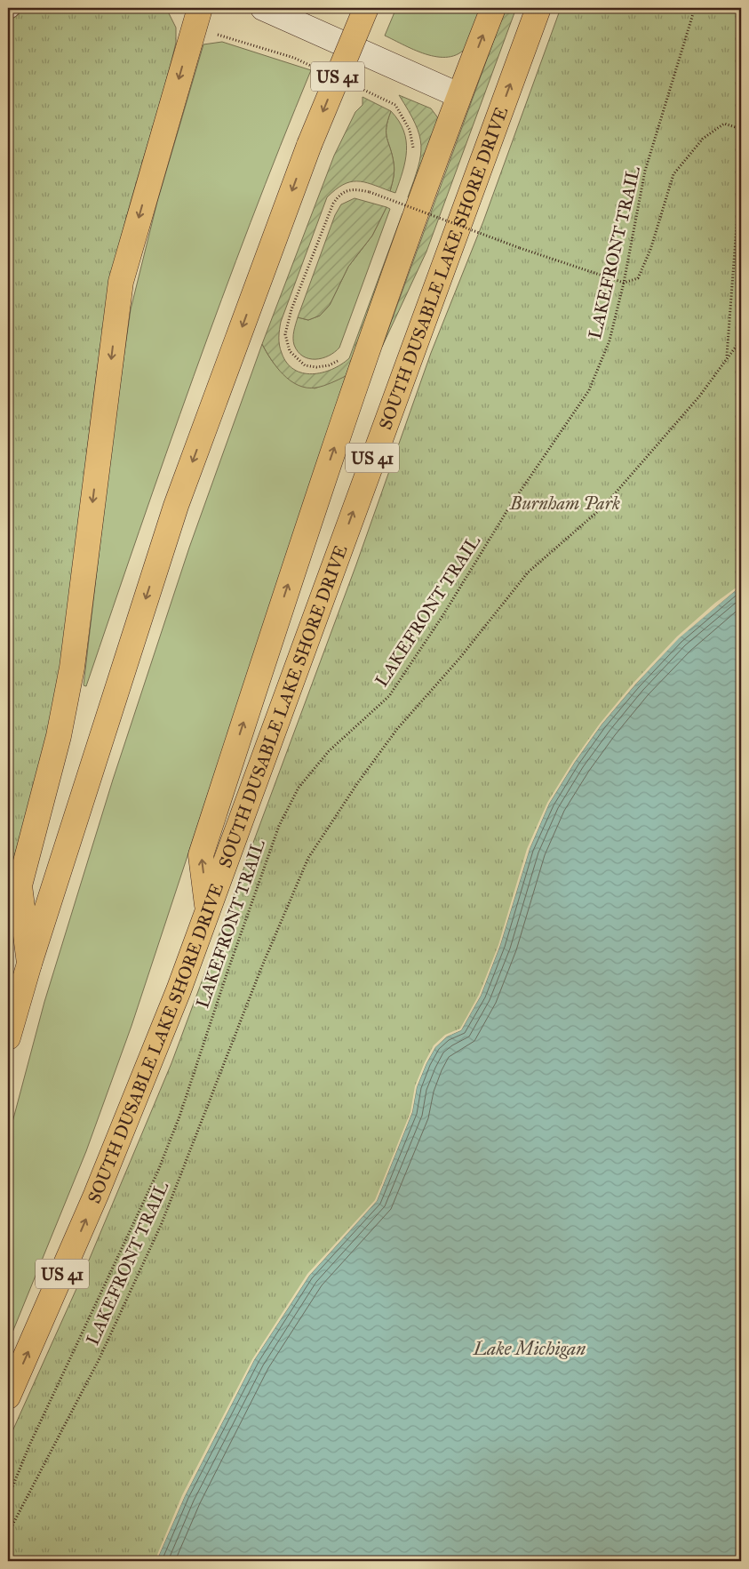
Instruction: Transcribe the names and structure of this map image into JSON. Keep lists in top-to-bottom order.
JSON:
{
  "streets": {
    "highway": ["US 41", "SOUTH DUSABLE LAKE SHORE DRIVE"],
    "path": ["LAKEFRONT TRAIL"]
  },
  "water": ["Lake Michigan"],
  "parks": ["Burnham Park"]
}
